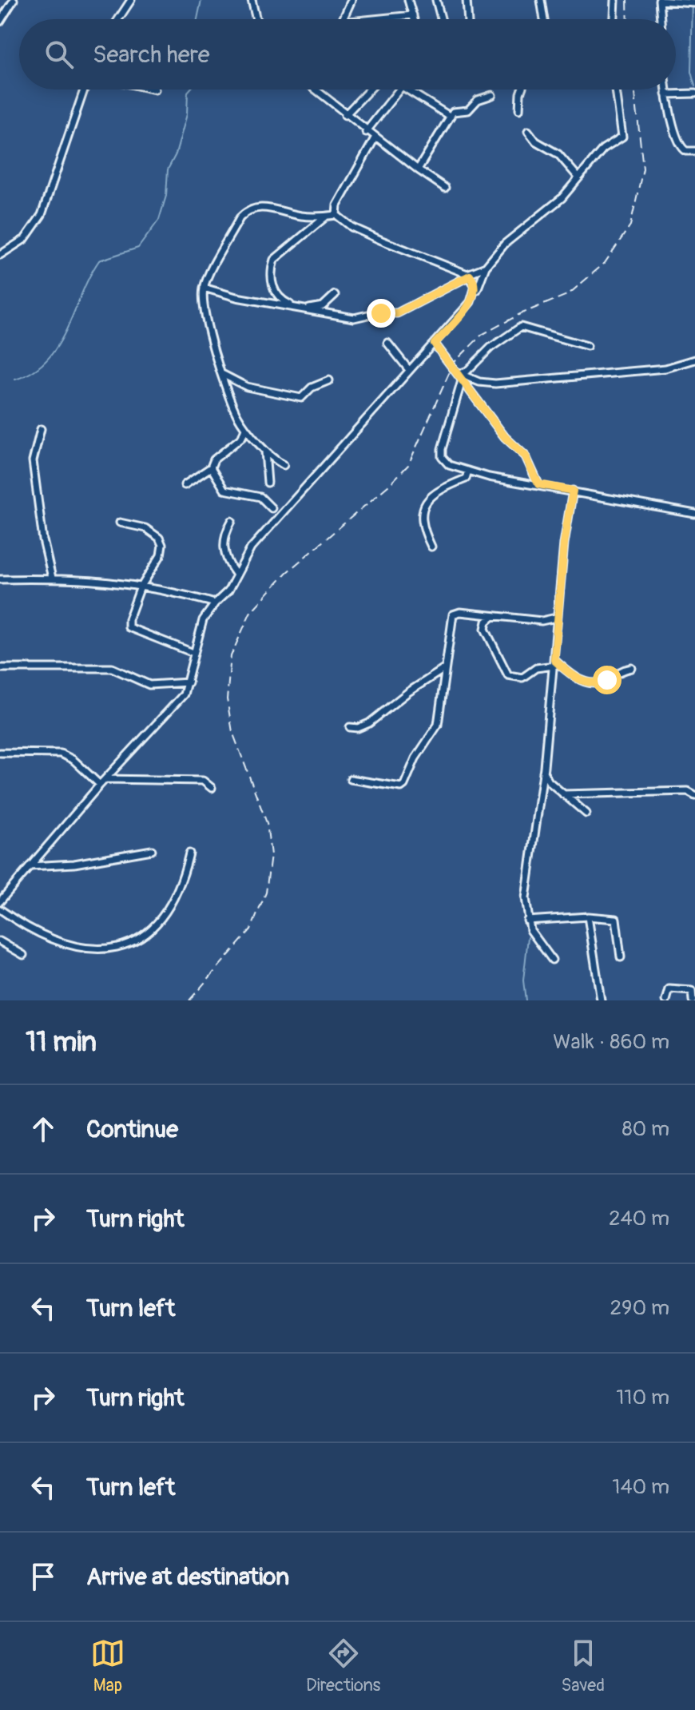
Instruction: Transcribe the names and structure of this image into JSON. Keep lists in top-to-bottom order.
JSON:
{
  "page": {
    "search": "Search here",
    "heading": ["11 min", "Walk · 860 m"],
    "list": [
      ["Continue", "80 m"],
      ["Turn right", "240 m"],
      ["Turn left", "290 m"],
      ["Turn right", "110 m"],
      ["Turn left", "140 m"],
      "Arrive at destination"
    ],
    "nav": ["Map", "Directions", "Saved"]
  }
}
